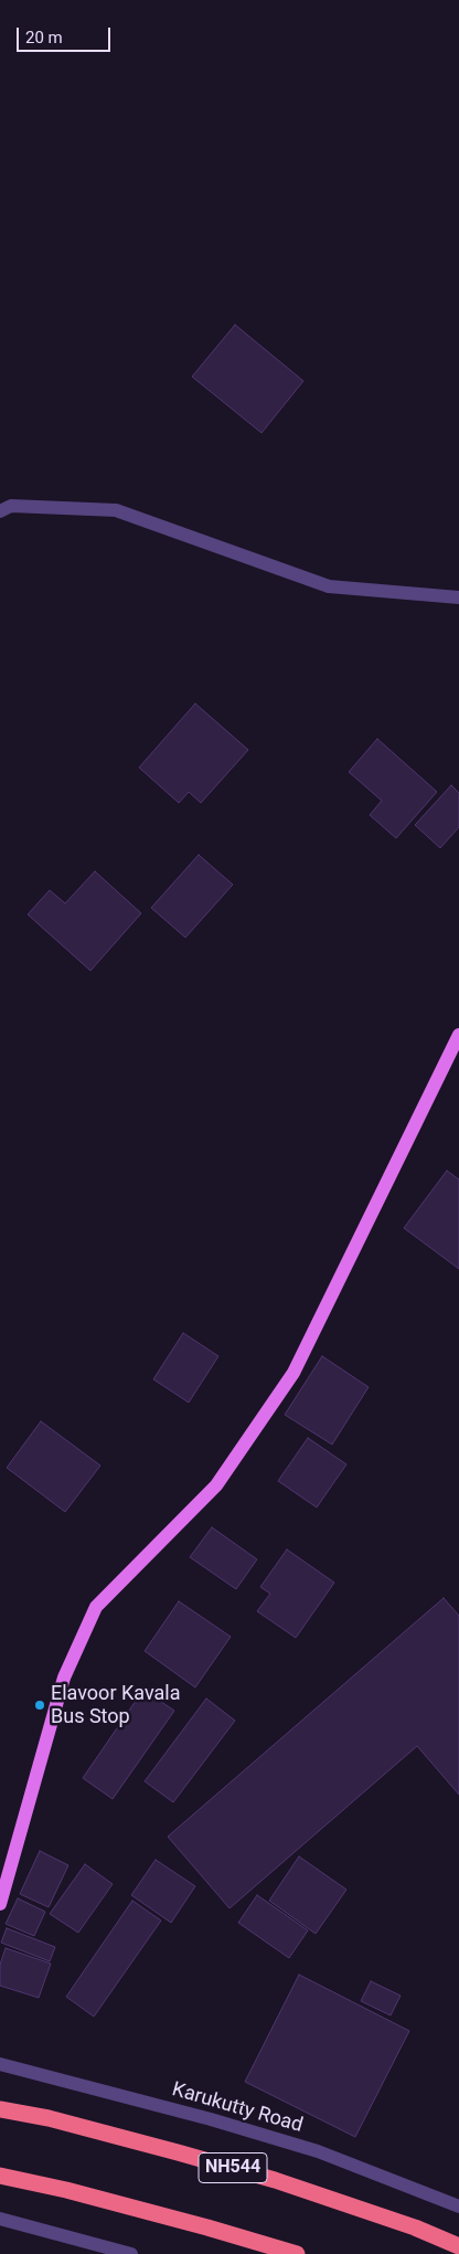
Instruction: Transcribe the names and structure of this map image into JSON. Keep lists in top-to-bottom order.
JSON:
{
  "streets": {
    "highway": ["NH544"],
    "street": ["Karukutty Road"]
  },
  "places": ["Elavoor Kavala Bus Stop"],
  "scale_bar": "20 m"
}
